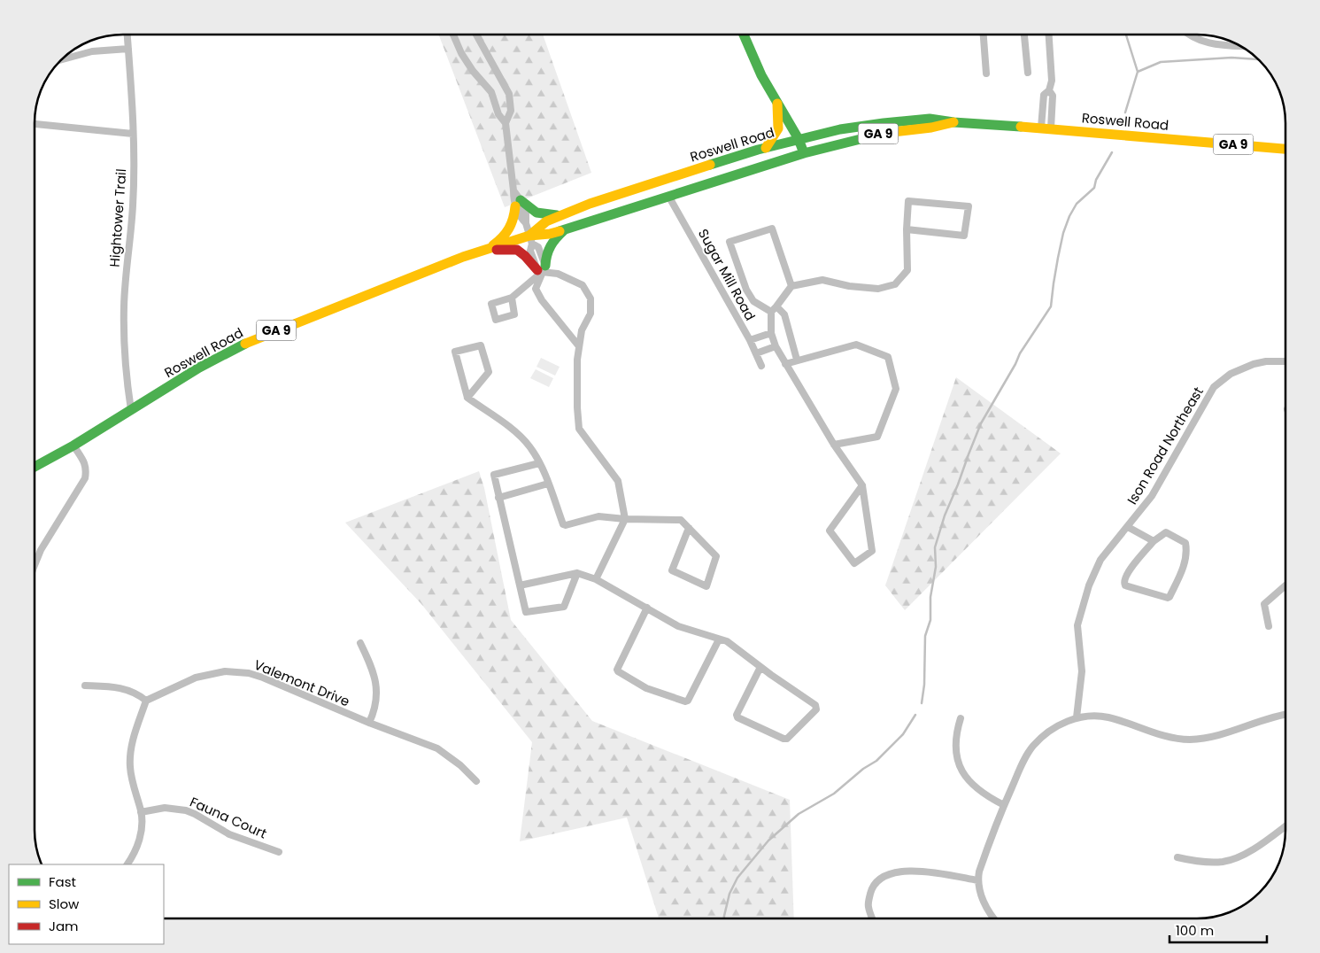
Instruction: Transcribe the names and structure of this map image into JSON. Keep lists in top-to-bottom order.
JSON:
{
  "streets": {
    "main road": ["Roswell Road", "GA 9"],
    "street": [
      "Hightower Trail",
      "Sugar Mill Road",
      "Ison Road Northeast",
      "Valemont Drive",
      "Fauna Court"
    ]
  },
  "crossings": [
    ["Roswell Road", "Hightower Trail"],
    ["Roswell Road", "Sugar Mill Road"]
  ],
  "legend": ["Fast", "Slow", "Jam"],
  "scale_bar": "100 m"
}
